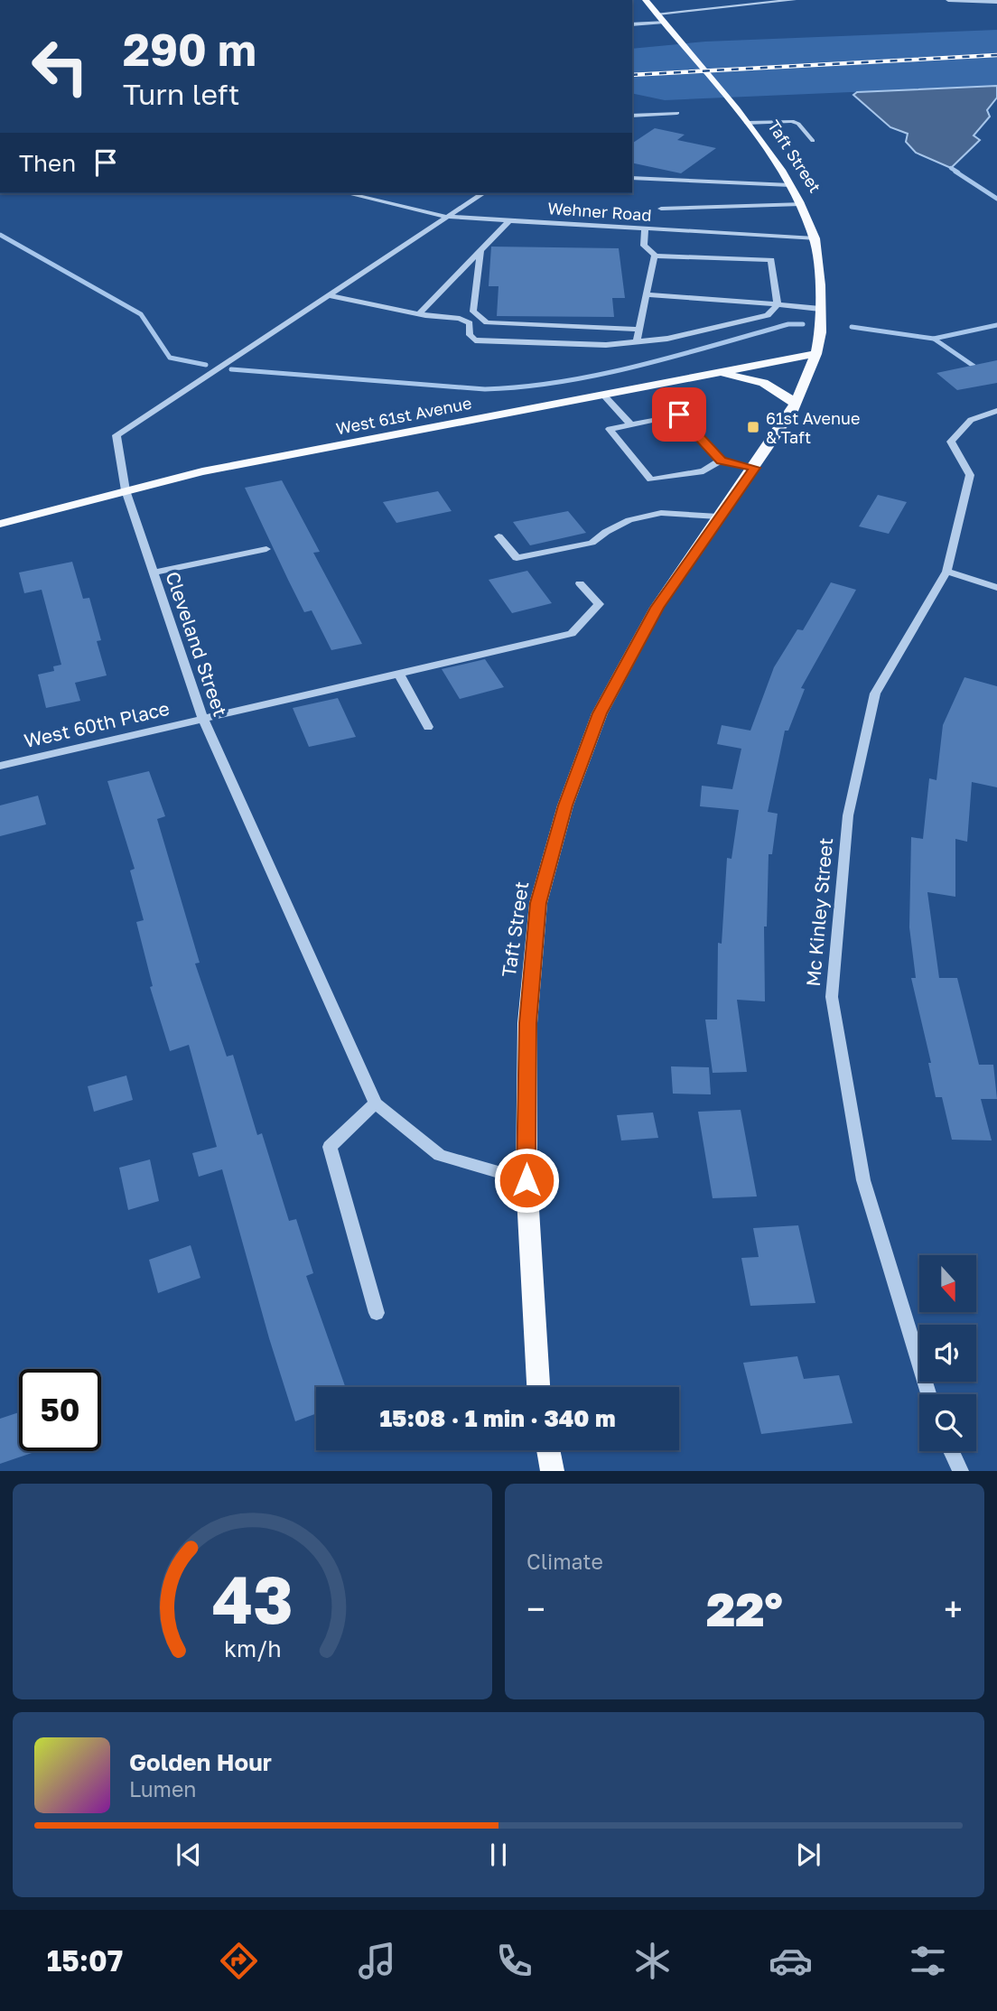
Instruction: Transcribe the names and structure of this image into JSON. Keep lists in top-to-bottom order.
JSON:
{
  "streets": {
    "main road": ["Taft Street", "West 61st Avenue"],
    "street": [
      "Wehner Road",
      "Cleveland Street",
      "West 60th Place",
      "Mc Kinley Street"
    ]
  },
  "crossings": [
    ["Taft Street", "Wehner Road"],
    ["Taft Street", "West 61st Avenue"],
    ["Taft Street", "Cleveland Street"],
    ["Wehner Road", "Cleveland Street"],
    ["West 61st Avenue", "Cleveland Street"],
    ["Cleveland Street", "West 60th Place"]
  ],
  "places": {
    "transit": ["61st Avenue & Taft"]
  },
  "north": "bottom",
  "page": {
    "turn": ["290 m", "Turn left"],
    "then": "Then",
    "limit": "50",
    "trip": "15:08 · 1 min · 340 m",
    "tile": "Climate",
    "heat": ["−", "22°", "+"],
    "song": ["Golden Hour", "Lumen"],
    "tabs": "15:07",
    "gauge": ["43", "km/h"]
  }
}
